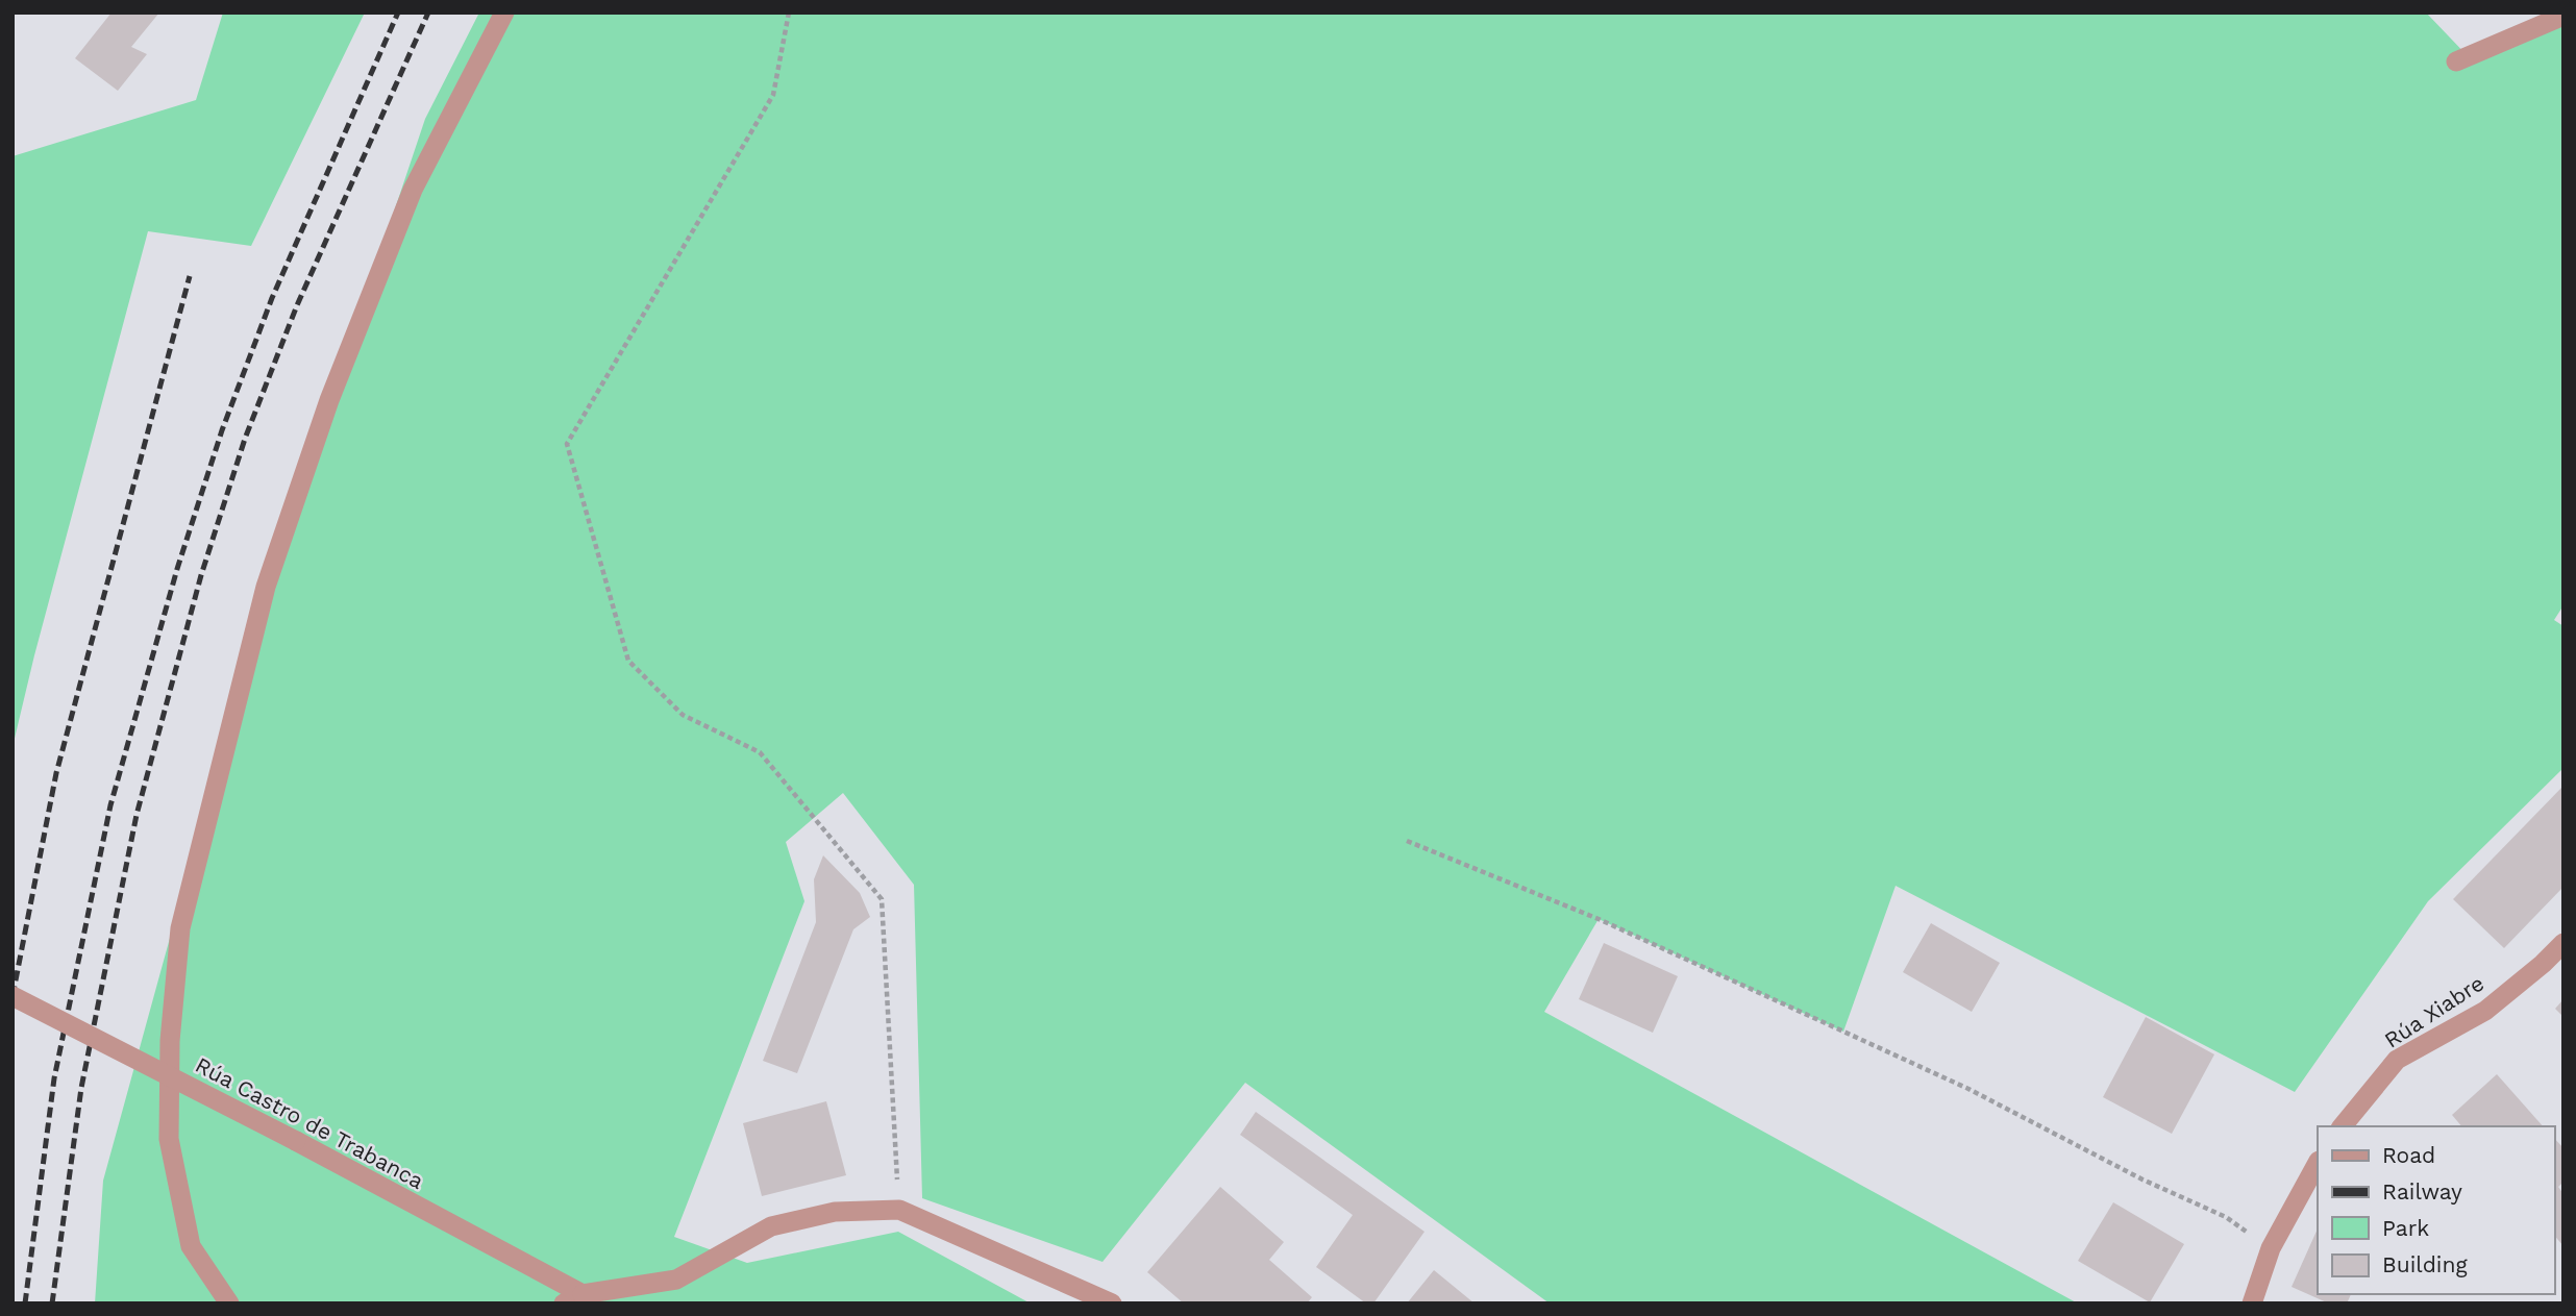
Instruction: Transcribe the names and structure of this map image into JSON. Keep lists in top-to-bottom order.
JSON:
{
  "streets": {
    "street": ["Rúa Xiabre", "Rúa Castro de Trabanca"]
  },
  "legend": [
    "Road",
    "Railway",
    "Park",
    "Building"
  ]
}
